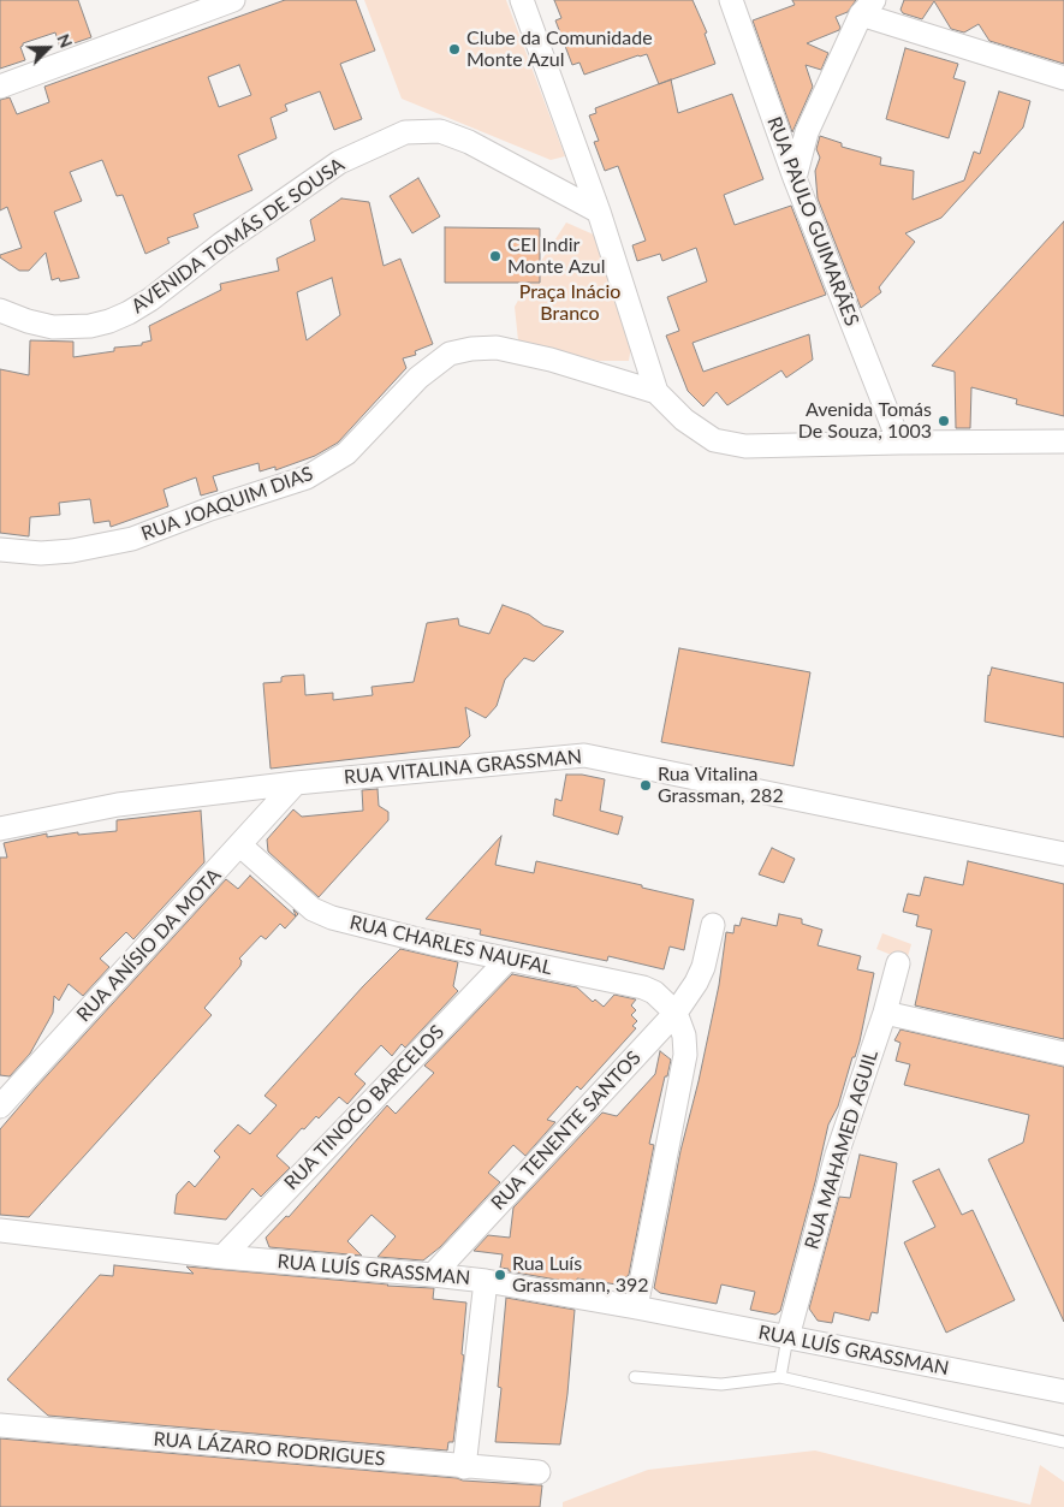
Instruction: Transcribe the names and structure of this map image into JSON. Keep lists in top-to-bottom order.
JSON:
{
  "streets": {
    "street": [
      "RUA PAULO GUIMARÃES",
      "AVENIDA TOMÁS DE SOUSA",
      "RUA JOAQUIM DIAS",
      "RUA VITALINA GRASSMAN",
      "RUA ANÍSIO DA MOTA",
      "RUA CHARLES NAUFAL",
      "RUA TINOCO BARCELOS",
      "RUA TENENTE SANTOS",
      "RUA MAHAMED AGUIL",
      "RUA LUÍS GRASSMAN",
      "RUA LÁZARO RODRIGUES"
    ]
  },
  "crossings": [
    ["RUA VITALINA GRASSMAN", "RUA ANÍSIO DA MOTA"],
    ["RUA ANÍSIO DA MOTA", "RUA CHARLES NAUFAL"],
    ["RUA CHARLES NAUFAL", "RUA TINOCO BARCELOS"],
    ["RUA CHARLES NAUFAL", "RUA TENENTE SANTOS"],
    ["RUA TINOCO BARCELOS", "RUA LUÍS GRASSMAN"],
    ["RUA TENENTE SANTOS", "RUA LUÍS GRASSMAN"],
    ["RUA MAHAMED AGUIL", "RUA LUÍS GRASSMAN"]
  ],
  "parks": ["Praça Inácio Branco"],
  "places": [
    "Clube da Comunidade Monte Azul",
    "CEI Indir Monte Azul",
    "Avenida Tomás De Souza, 1003",
    "Rua Vitalina Grassman, 282",
    "Rua Luís Grassmann, 392"
  ],
  "north": "top right"
}
